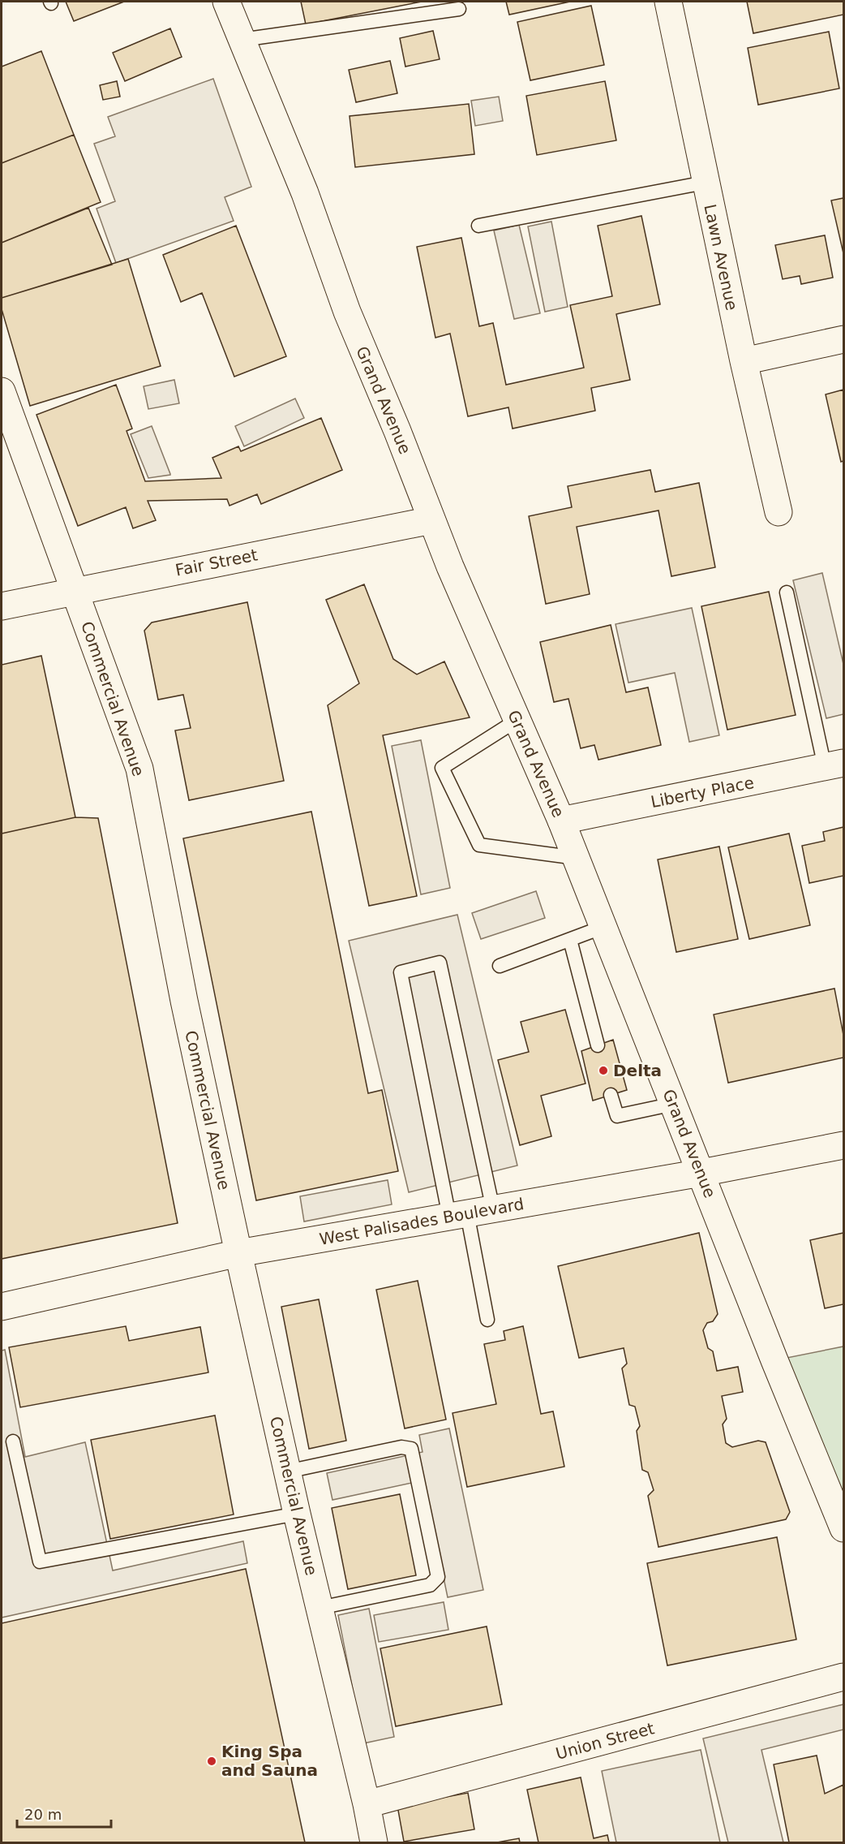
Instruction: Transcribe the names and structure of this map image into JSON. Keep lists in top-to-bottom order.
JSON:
{
  "streets": {
    "street": [
      "Lawn Avenue",
      "Grand Avenue",
      "Fair Street",
      "Commercial Avenue",
      "Liberty Place",
      "West Palisades Boulevard",
      "Union Street"
    ]
  },
  "crossings": [
    ["Grand Avenue", "Fair Street"],
    ["Grand Avenue", "Liberty Place"],
    ["Grand Avenue", "West Palisades Boulevard"],
    ["Fair Street", "Commercial Avenue"],
    ["Commercial Avenue", "West Palisades Boulevard"],
    ["Commercial Avenue", "Union Street"]
  ],
  "places": ["Delta", "King Spa and Sauna"],
  "scale_bar": "20 m"
}
